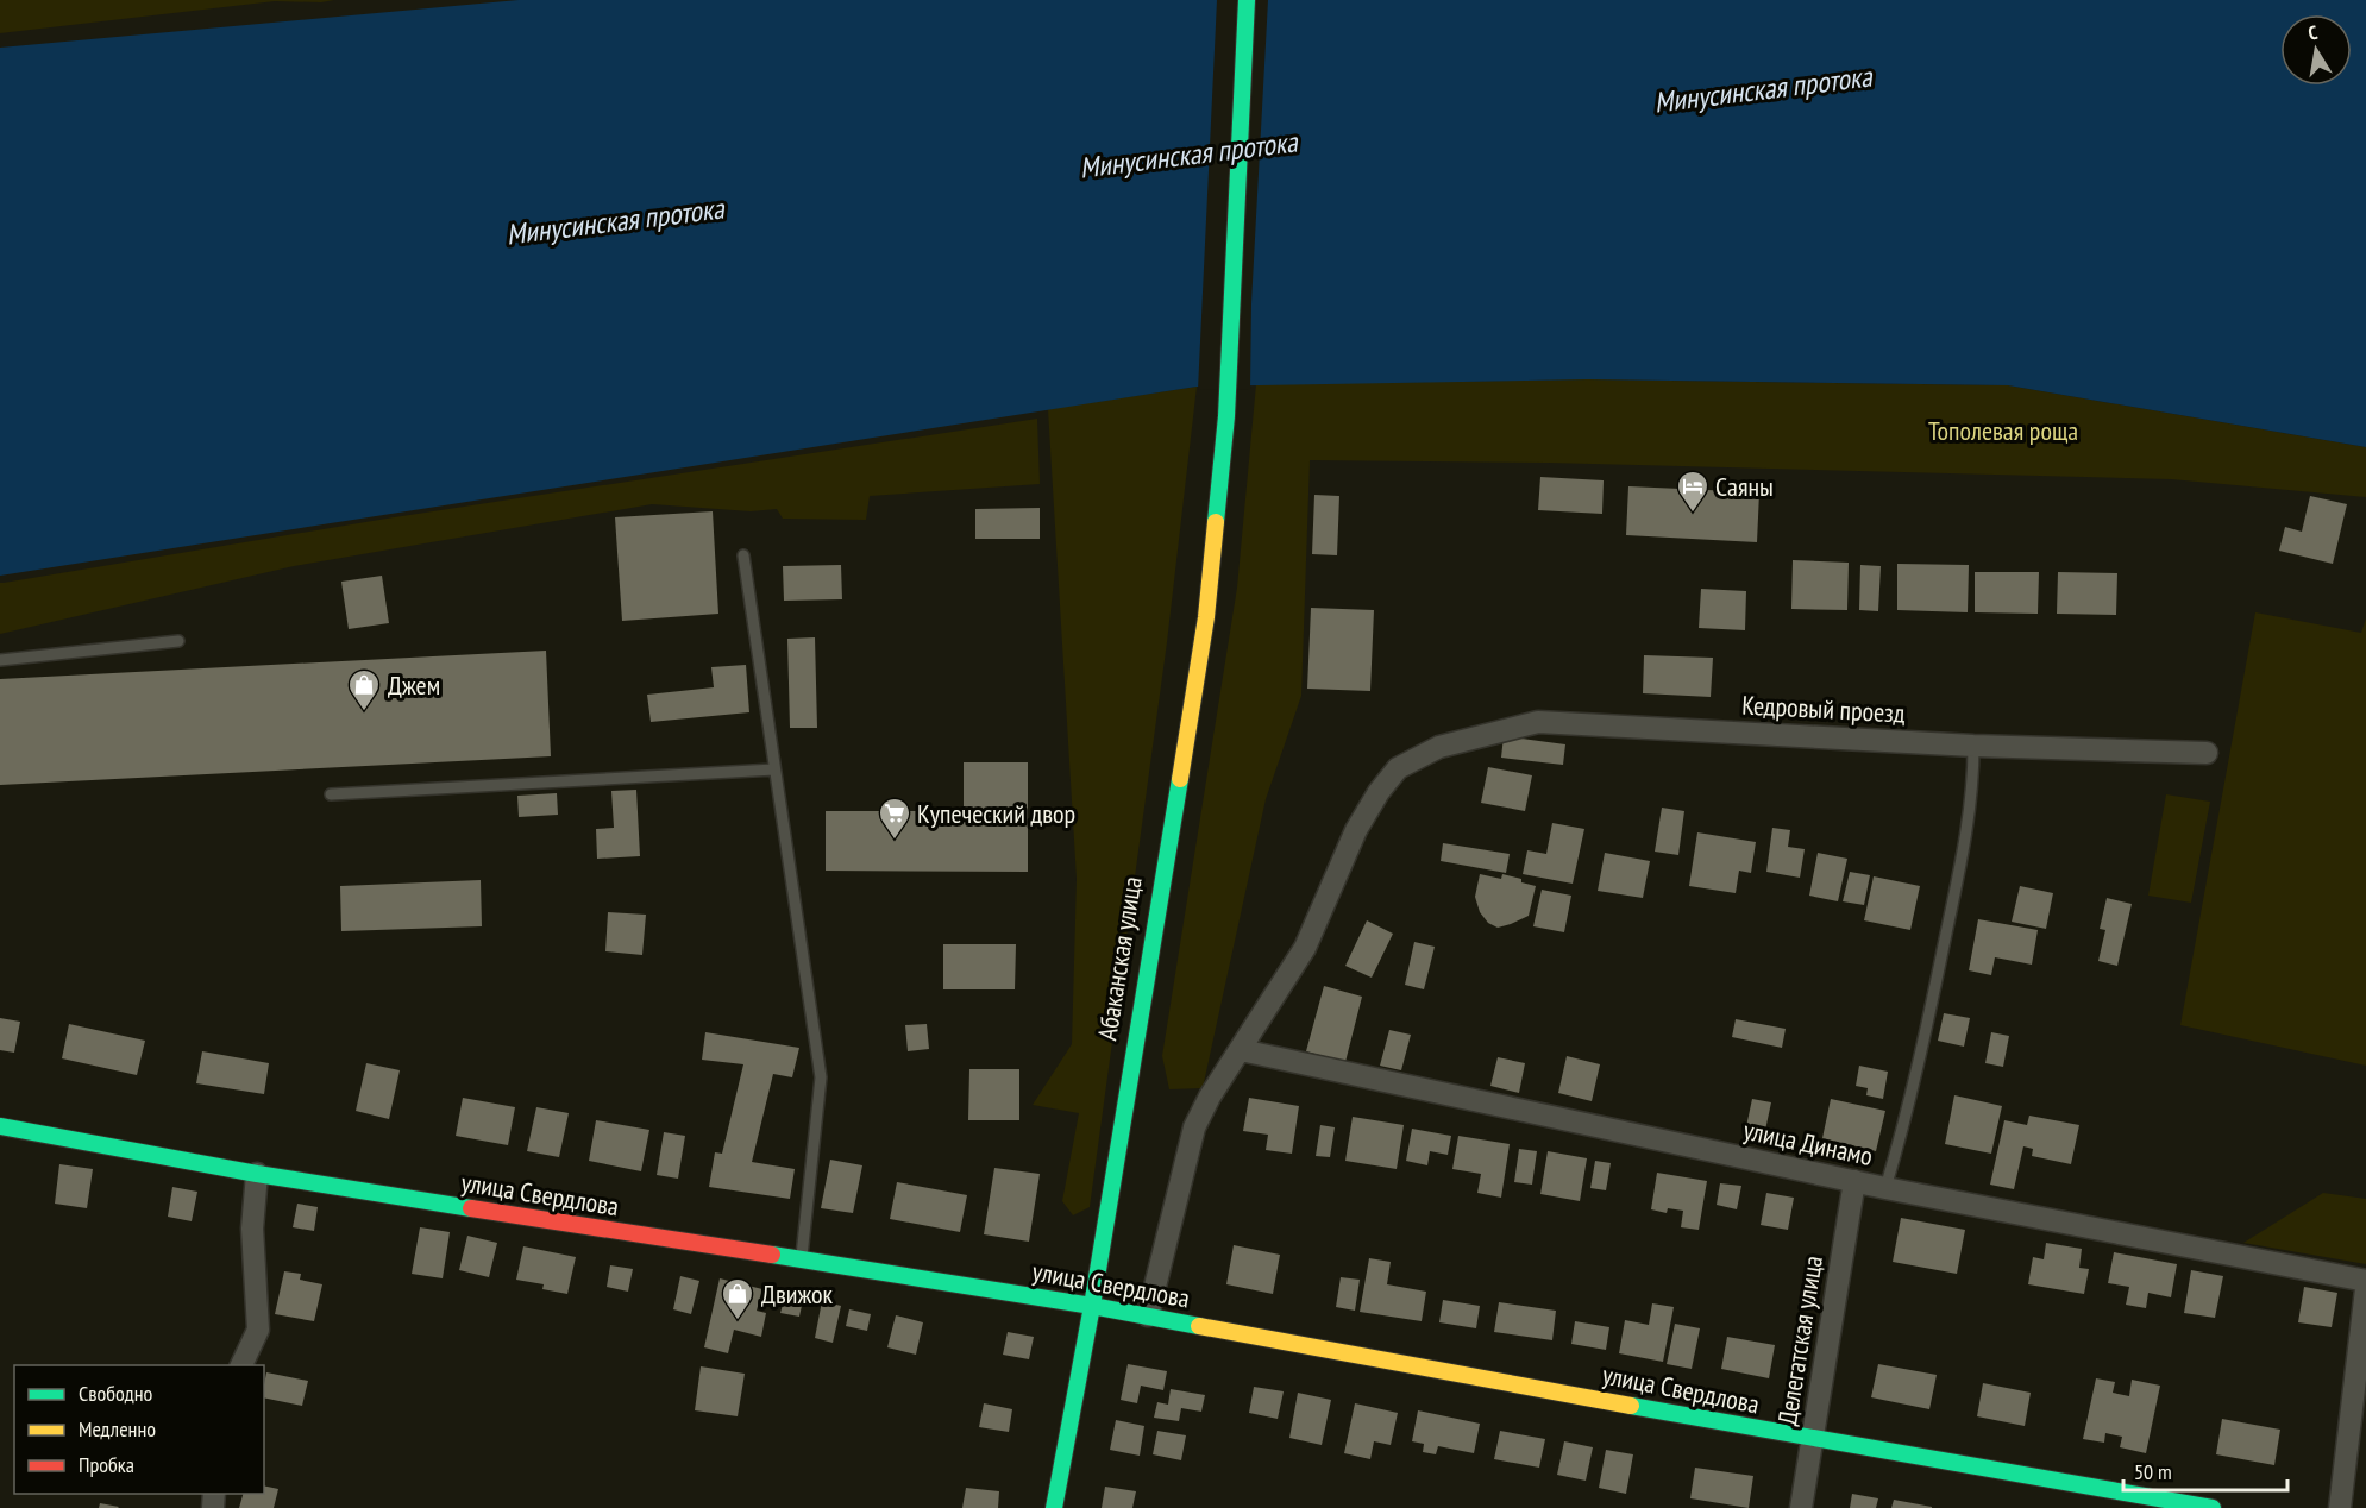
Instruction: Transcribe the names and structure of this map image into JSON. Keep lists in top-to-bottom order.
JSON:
{
  "streets": {
    "street": [
      "Кедровый проезд",
      "Абаканская улица",
      "улица Динамо",
      "улица Свердлова",
      "Делегатская улица"
    ]
  },
  "crossings": [
    ["Кедровый проезд", "улица Динамо"],
    ["Абаканская улица", "улица Свердлова"],
    ["улица Динамо", "Делегатская улица"],
    ["улица Свердлова", "Делегатская улица"]
  ],
  "water": ["Минусинская протока"],
  "parks": ["Тополевая роща"],
  "places": {
    "hotel": ["Саяны"],
    "shop": ["Джем", "Движок"],
    "supermarket": ["Купеческий двор"]
  },
  "legend": ["Свободно", "Медленно", "Пробка"],
  "scale_bar": "50 m",
  "north": "top"
}
